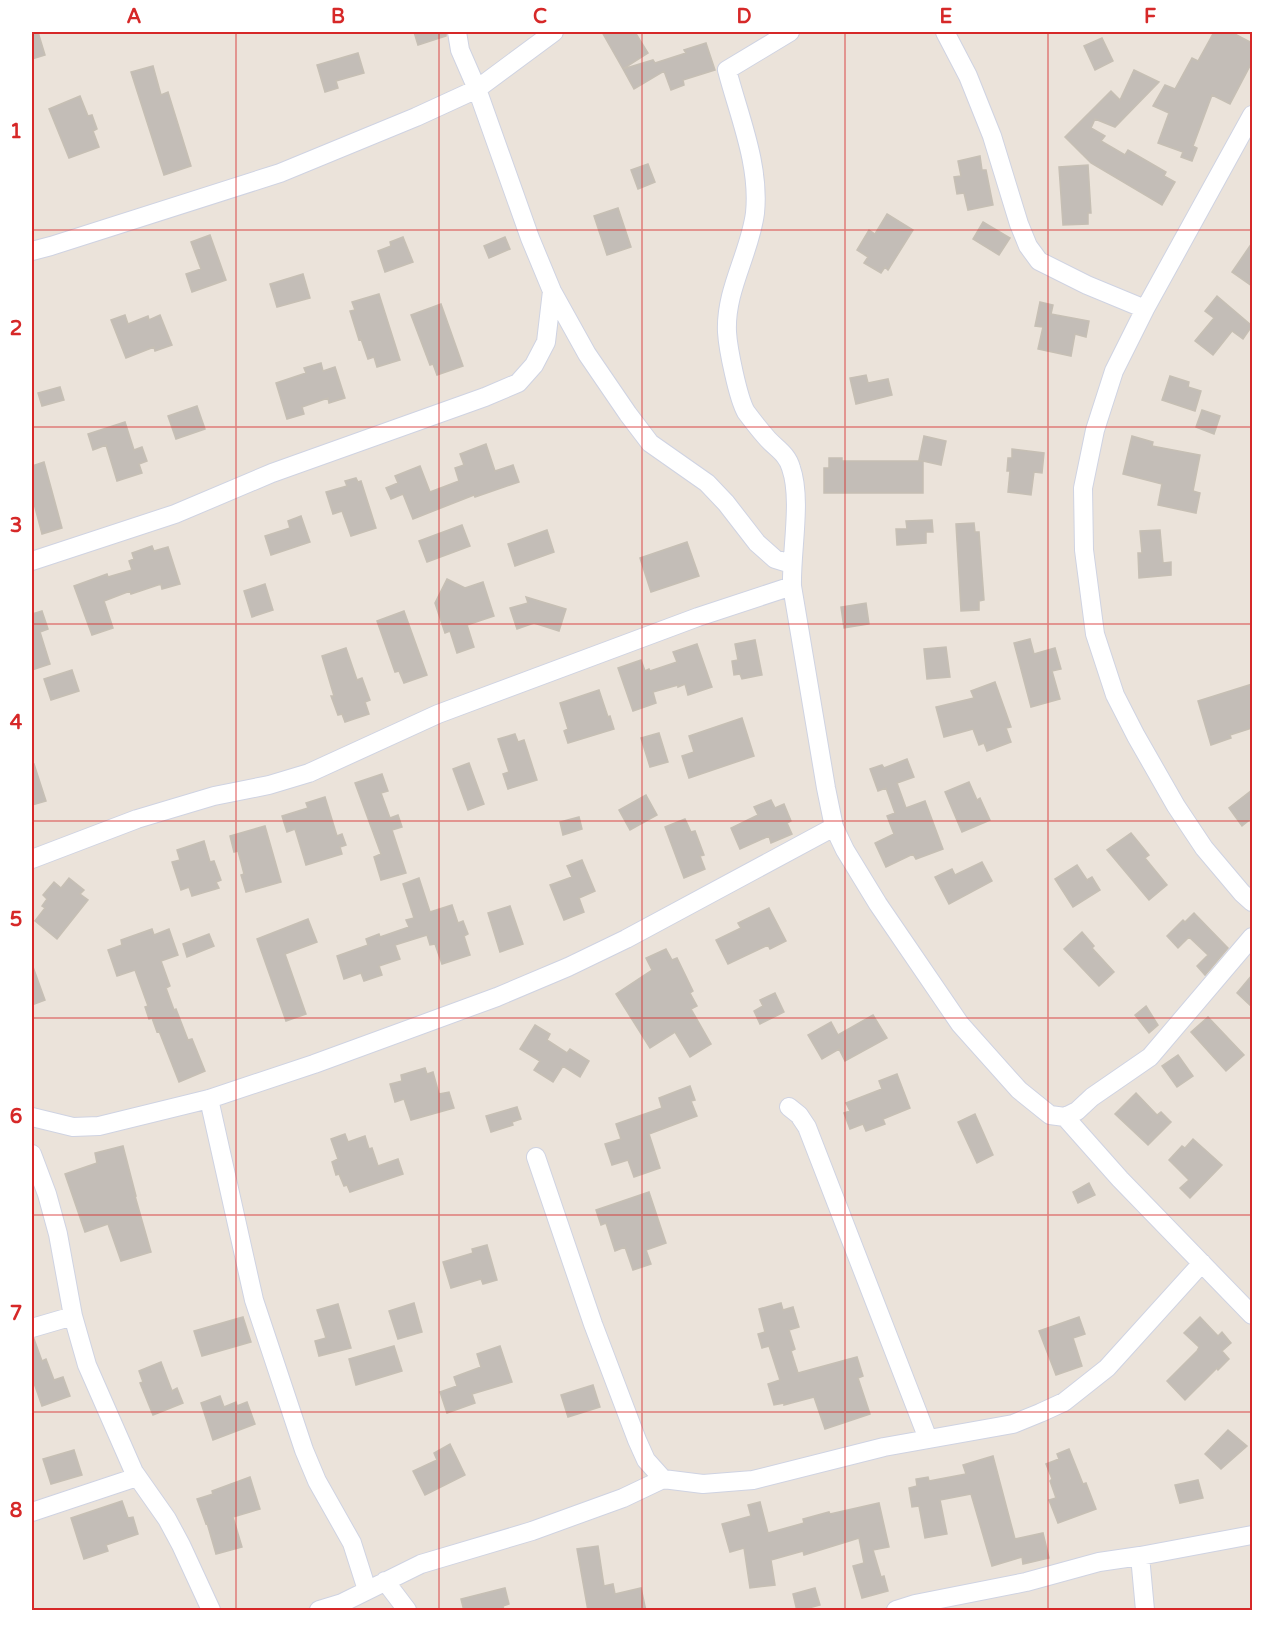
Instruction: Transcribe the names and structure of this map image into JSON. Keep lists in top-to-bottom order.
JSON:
{
  "grid": {
    "columns": [
      "A",
      "B",
      "C",
      "D",
      "E",
      "F"
    ],
    "rows": [
      "1",
      "2",
      "3",
      "4",
      "5",
      "6",
      "7",
      "8"
    ]
  }
}
